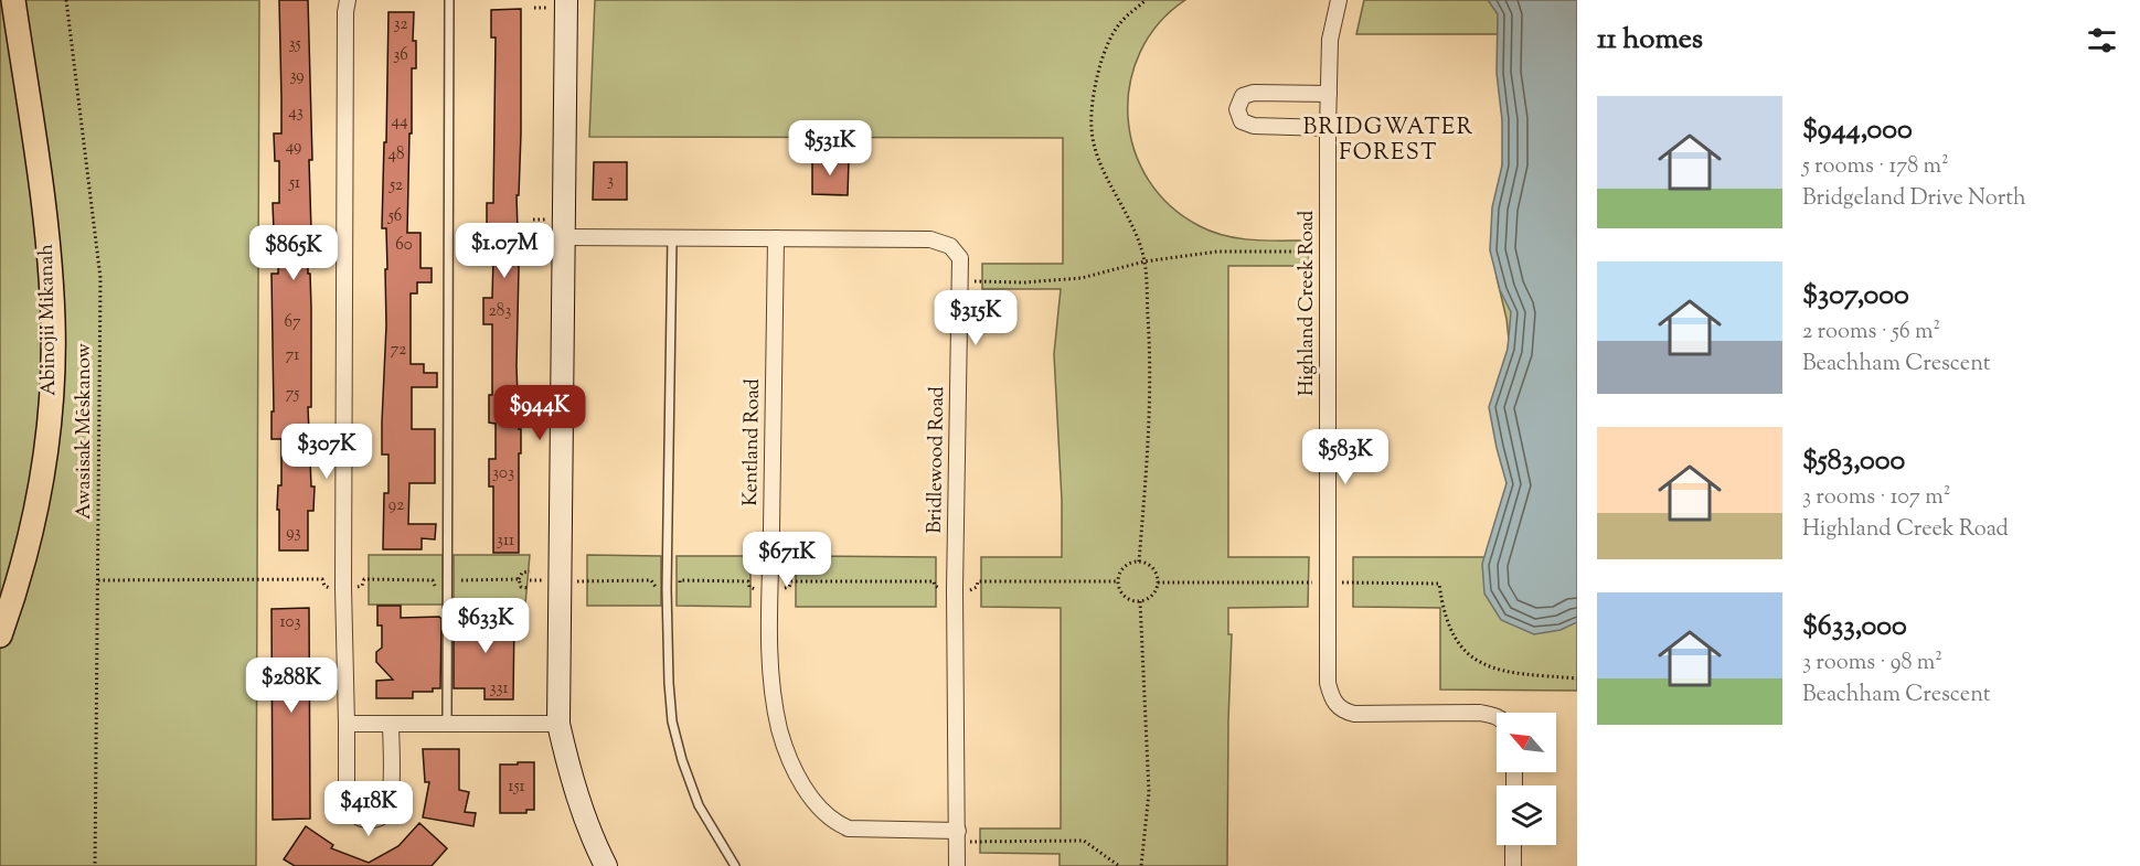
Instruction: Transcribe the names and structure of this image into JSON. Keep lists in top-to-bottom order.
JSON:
{
  "streets": {
    "main road": ["Abinojii Mikanah"],
    "street": ["Highland Creek Road", "Kentland Road", "Bridlewood Road"],
    "path": ["Awasisak Mēskanow"]
  },
  "crossings": [
    ["Kentland Road", "Bridlewood Road"]
  ],
  "districts": ["BRIDGWATER FOREST"],
  "house_numbers": [
    "32",
    "35",
    "36",
    "39",
    "43",
    "44",
    "49",
    "48",
    "3",
    "51",
    "52",
    "56",
    "60",
    "283",
    "67",
    "72",
    "71",
    "75",
    "303",
    "92",
    "93",
    "311",
    "103",
    "331",
    "151"
  ],
  "north": "top left",
  "page": {
    "heading": "11 homes",
    "list": [
      {
        "name": "$944,000",
        "note": "5 rooms · 178 m² · Bridgeland Drive North"
      },
      {
        "name": "$307,000",
        "note": "2 rooms · 56 m² · Beachham Crescent"
      },
      {
        "name": "$583,000",
        "note": "3 rooms · 107 m² · Highland Creek Road"
      },
      {
        "name": "$633,000",
        "note": "3 rooms · 98 m² · Beachham Crescent"
      }
    ],
    "price": [
      "$531K",
      "$1.07M",
      "$865K",
      "$315K",
      "$944K",
      "$307K",
      "$583K",
      "$671K",
      "$633K",
      "$288K",
      "$418K"
    ]
  }
}
